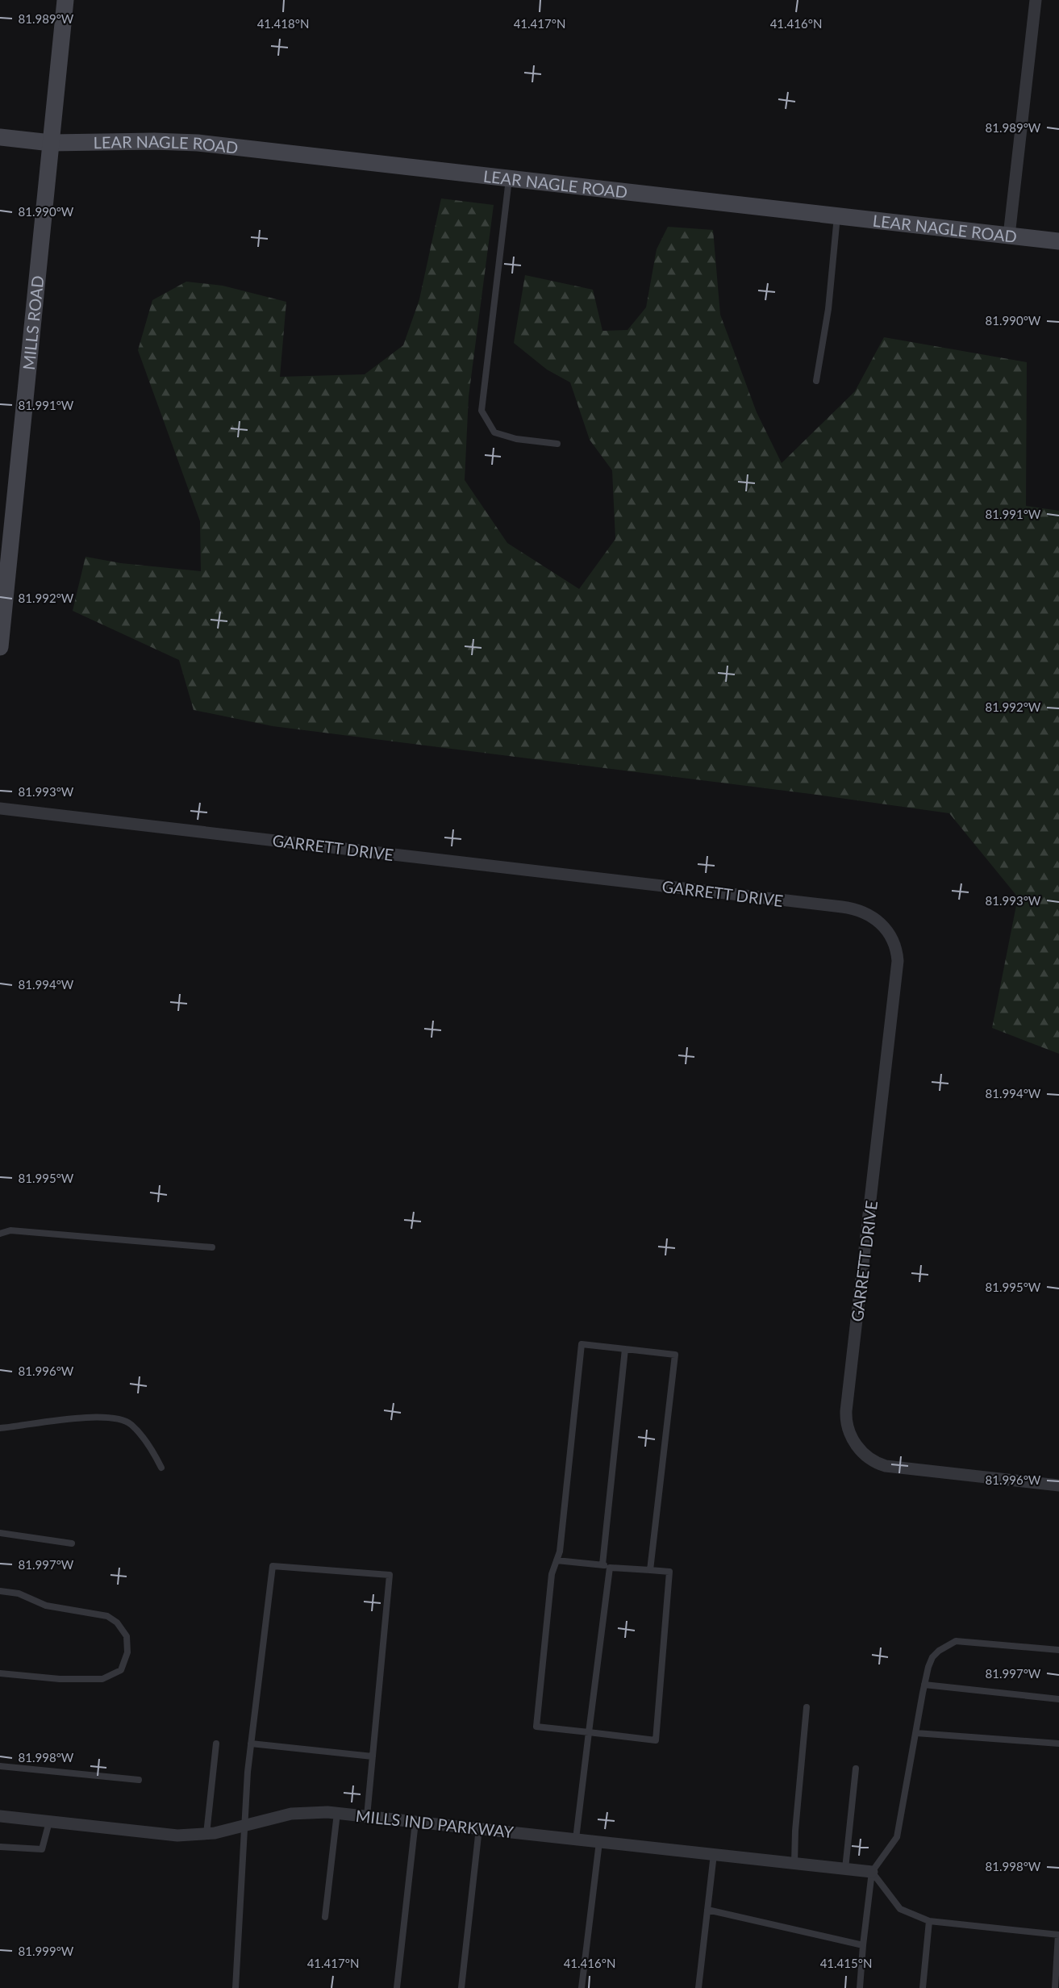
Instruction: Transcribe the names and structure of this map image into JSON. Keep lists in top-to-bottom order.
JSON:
{
  "streets": {
    "street": [
      "LEAR NAGLE ROAD",
      "MILLS ROAD",
      "GARRETT DRIVE",
      "MILLS IND PARKWAY"
    ]
  },
  "crossings": [
    ["LEAR NAGLE ROAD", "MILLS ROAD"]
  ],
  "coordinates": [
    "81.989°W",
    "41.418°N",
    "41.417°N",
    "41.416°N",
    "81.990°W",
    "81.991°W",
    "81.992°W",
    "81.993°W",
    "81.994°W",
    "81.995°W",
    "81.996°W",
    "81.997°W",
    "81.998°W",
    "81.999°W",
    "41.415°N"
  ]
}
